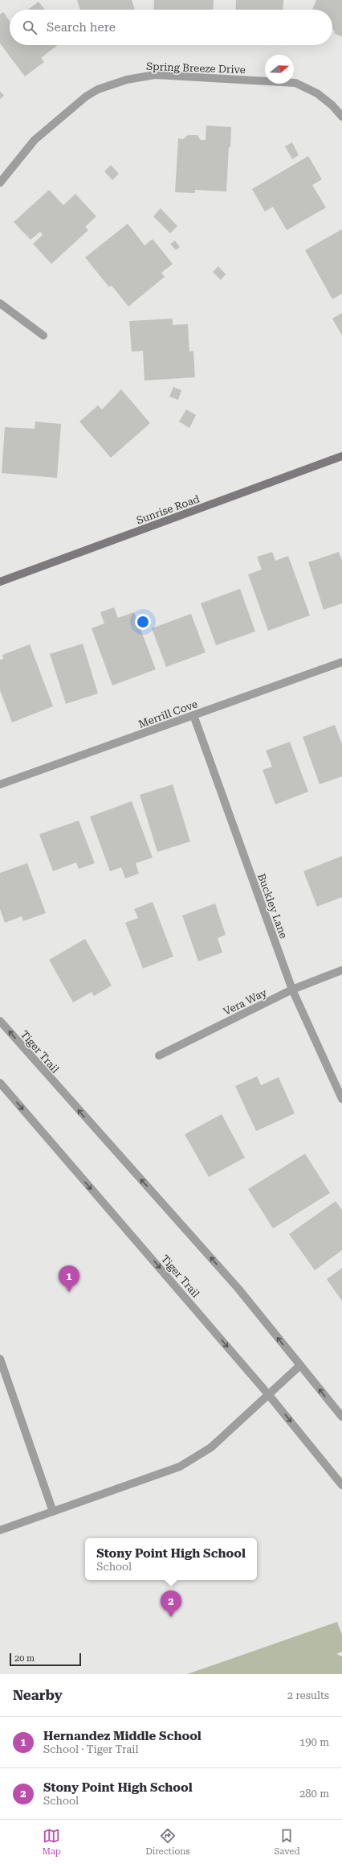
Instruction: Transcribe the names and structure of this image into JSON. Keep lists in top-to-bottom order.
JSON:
{
  "streets": {
    "main road": ["Sunrise Road"],
    "street": [
      "Spring Breeze Drive",
      "Merrill Cove",
      "Buckley Lane",
      "Vera Way",
      "Tiger Trail"
    ]
  },
  "crossings": [
    ["Merrill Cove", "Buckley Lane"],
    ["Buckley Lane", "Vera Way"]
  ],
  "scale_bar": "20 m",
  "north": "right",
  "page": {
    "search": "Search here",
    "pins": ["1", "2"],
    "popup": ["Stony Point High School", "School"],
    "scale": "20 m",
    "heading": ["Nearby", "2 results"],
    "list": [
      {
        "mark": "1",
        "name": "Hernandez Middle School",
        "note": "School · Tiger Trail",
        "value": "190 m"
      },
      {
        "mark": "2",
        "name": "Stony Point High School",
        "note": "School",
        "value": "280 m"
      }
    ],
    "nav": ["Map", "Directions", "Saved"]
  }
}
